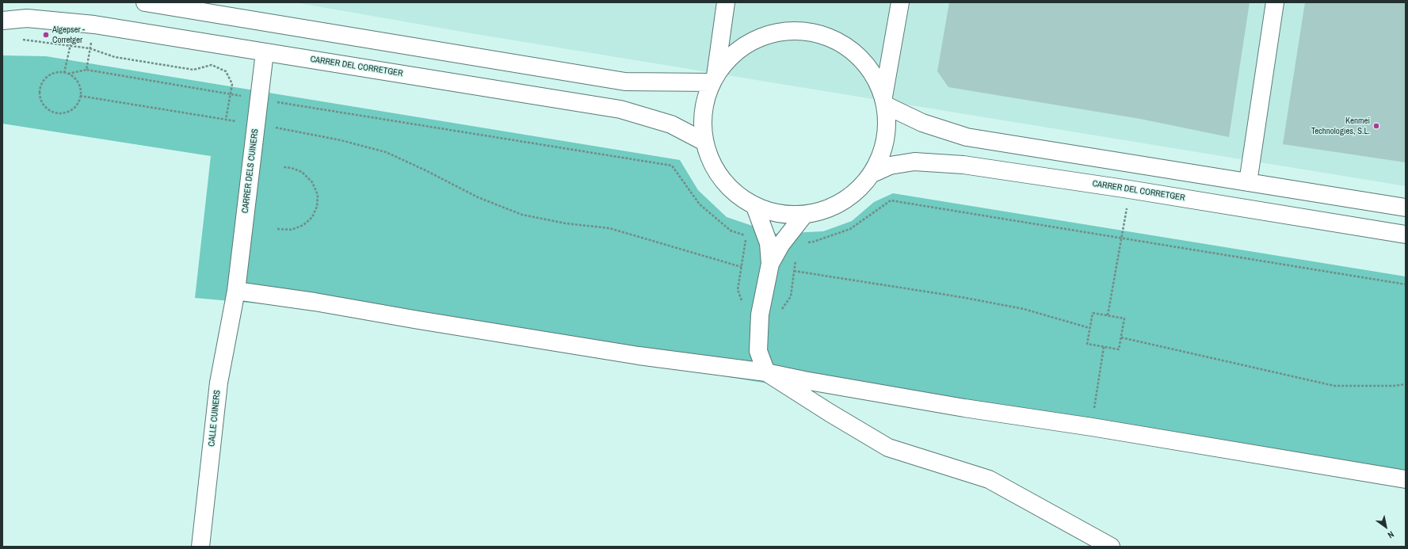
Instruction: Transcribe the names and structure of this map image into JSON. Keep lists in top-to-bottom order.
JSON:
{
  "streets": {
    "street": ["CARRER DEL CORRETGER", "CARRER DELS CUINERS", "CALLE CUINERS"]
  },
  "crossings": [
    ["CARRER DEL CORRETGER", "CARRER DELS CUINERS"],
    ["CARRER DELS CUINERS", "CALLE CUINERS"]
  ],
  "places": ["Algepser - Corretger", "Kenmei Technologies, S.L."],
  "north": "bottom right"
}
